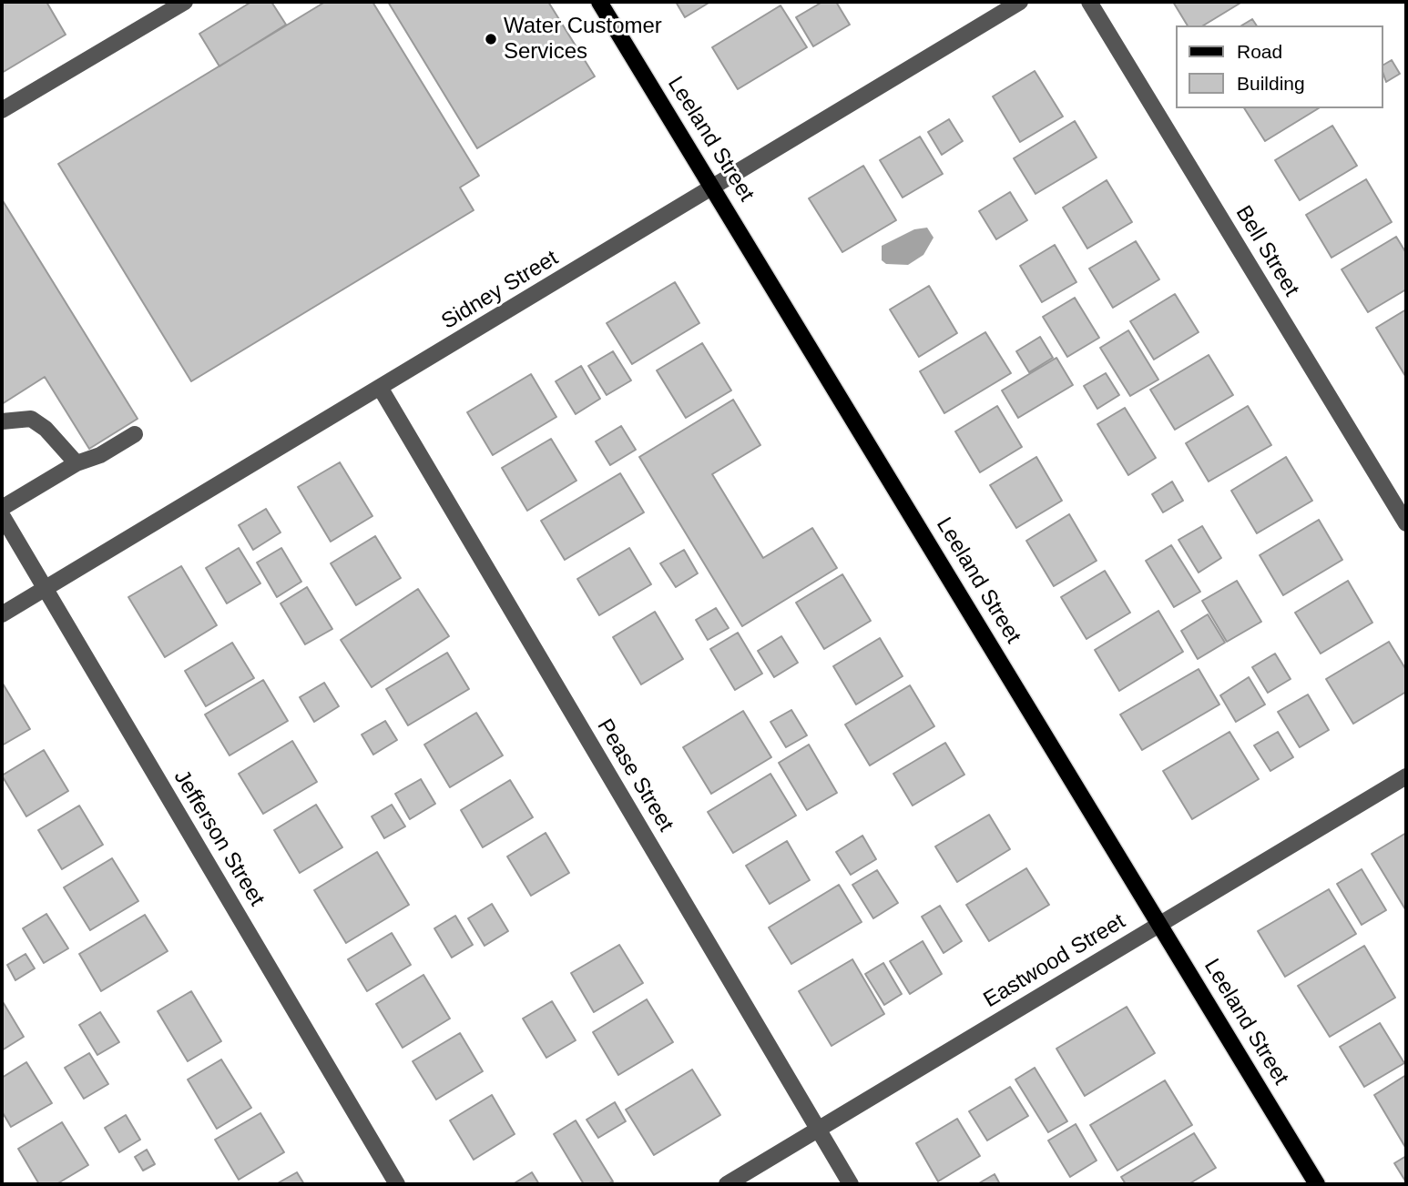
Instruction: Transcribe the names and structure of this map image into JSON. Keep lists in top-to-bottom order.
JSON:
{
  "streets": {
    "main road": ["Leeland Street"],
    "street": [
      "Bell Street",
      "Sidney Street",
      "Pease Street",
      "Jefferson Street",
      "Eastwood Street"
    ]
  },
  "crossings": [
    ["Leeland Street", "Sidney Street"],
    ["Leeland Street", "Eastwood Street"],
    ["Sidney Street", "Pease Street"],
    ["Sidney Street", "Jefferson Street"],
    ["Pease Street", "Eastwood Street"]
  ],
  "places": ["Water Customer Services"],
  "legend": ["Road", "Building"]
}
